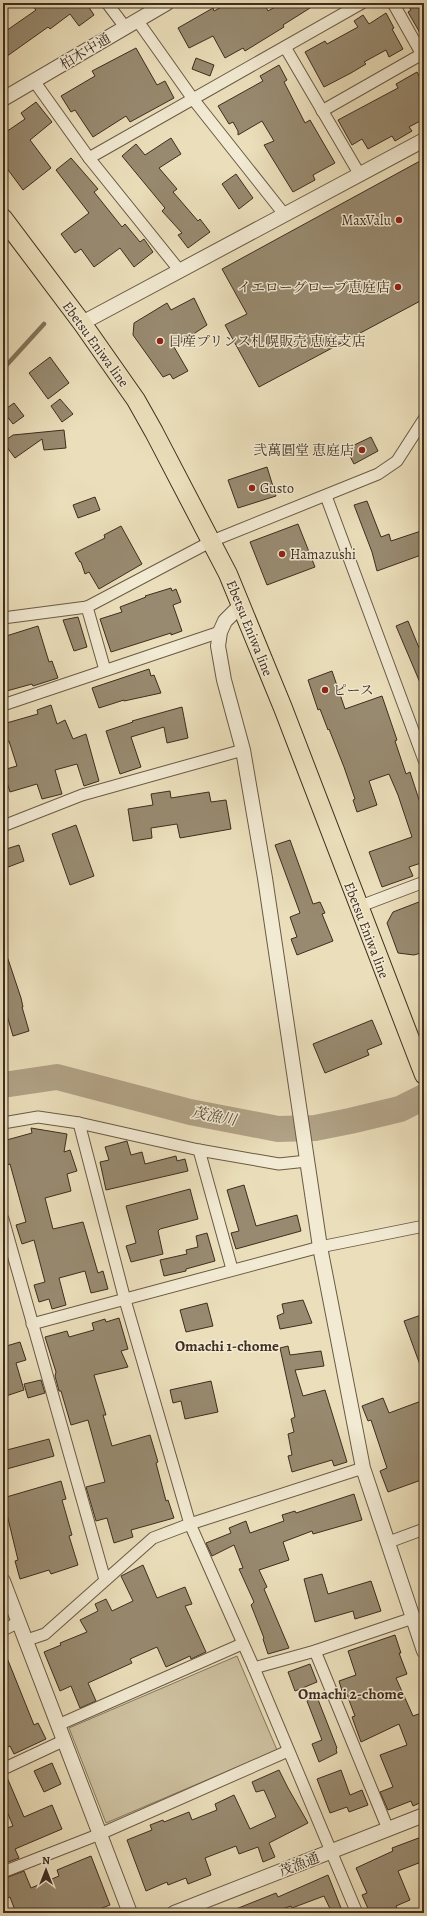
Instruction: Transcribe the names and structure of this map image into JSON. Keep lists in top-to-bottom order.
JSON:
{
  "streets": {
    "main road": ["Ebetsu Eniwa line"],
    "street": ["柏木中通", "茂漁通"]
  },
  "districts": ["Omachi 1-chome", "Omachi 2-chome"],
  "water": ["茂漁川"],
  "places": [
    "MaxValu",
    "イエローグローブ恵庭店",
    "日産プリンス札幌販売 恵庭支店",
    "弐萬圓堂 恵庭店",
    "Gusto",
    "Hamazushi",
    "ピース"
  ],
  "north": "top"
}
